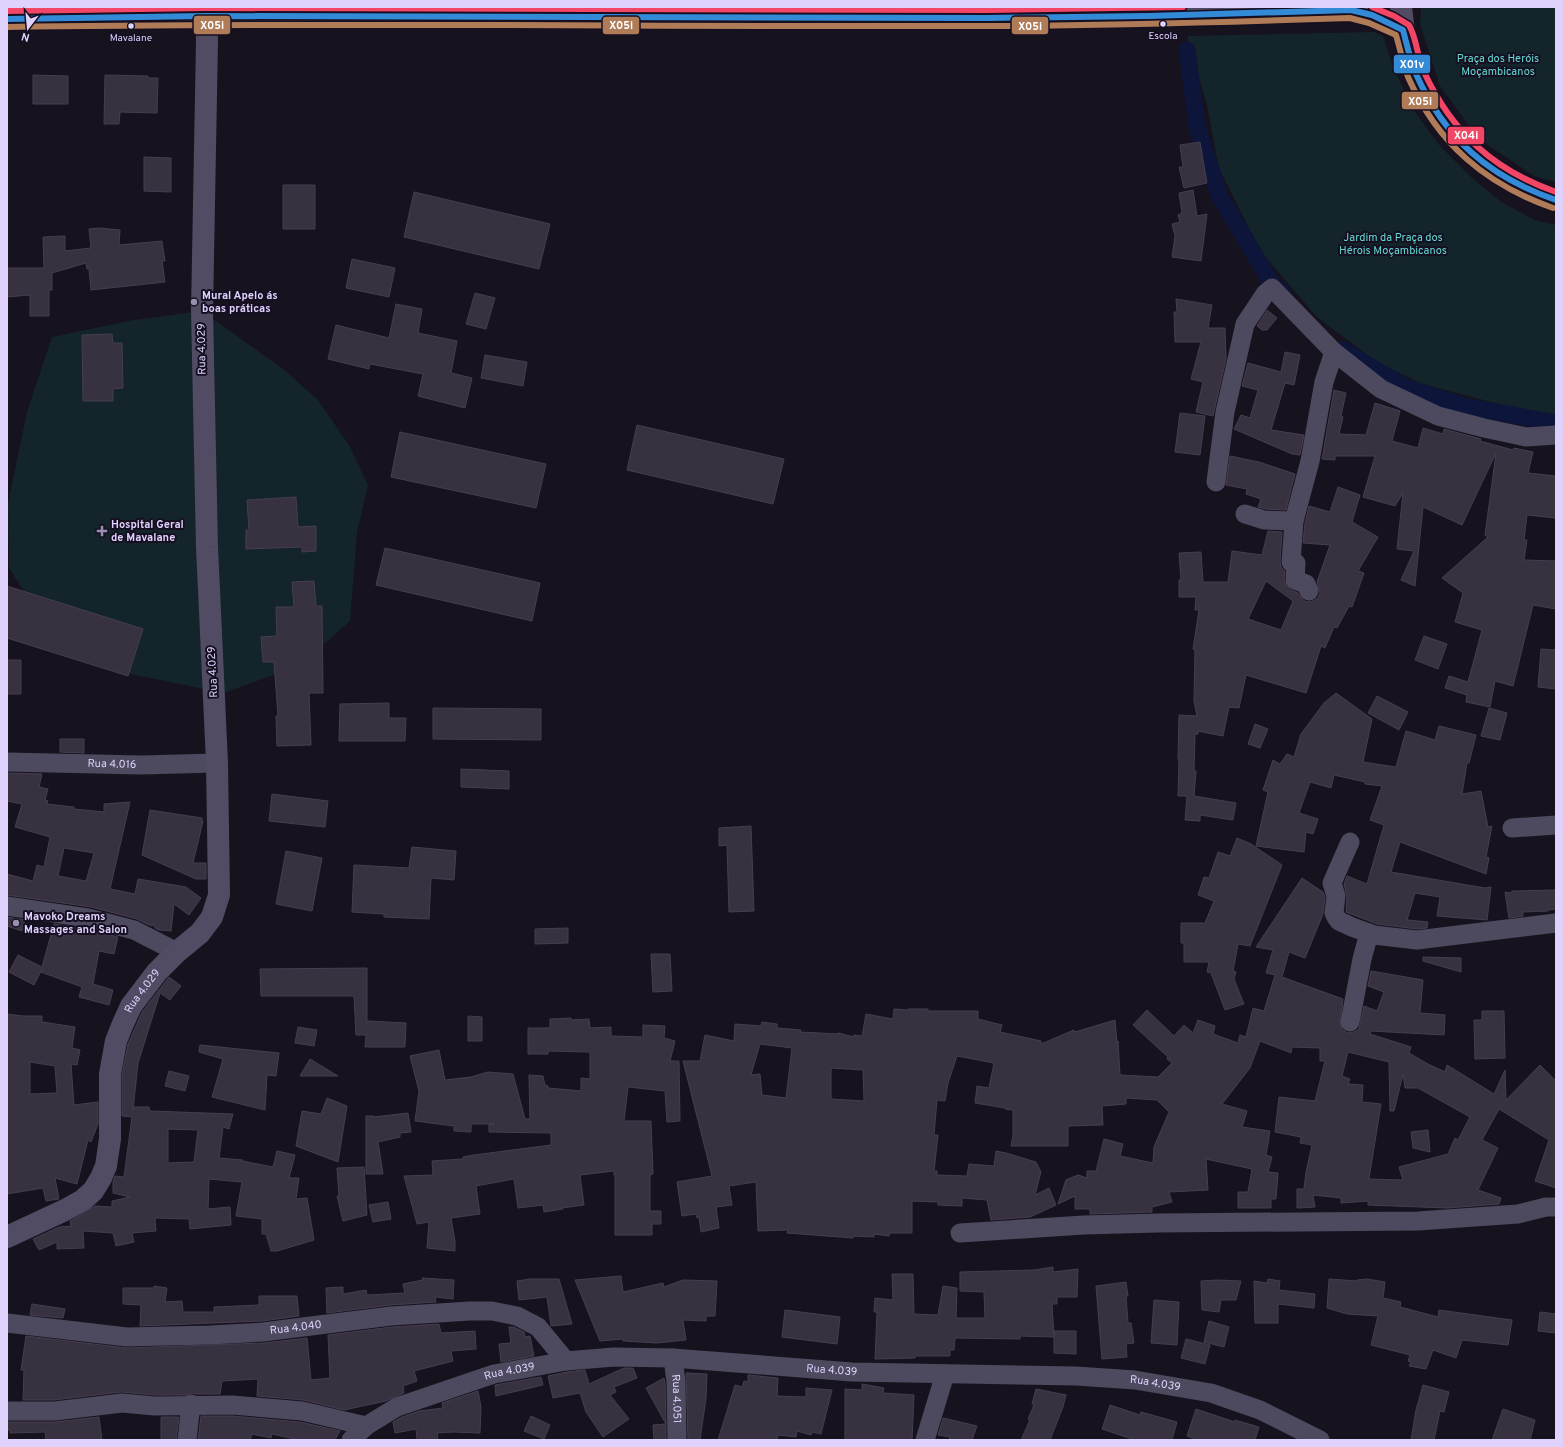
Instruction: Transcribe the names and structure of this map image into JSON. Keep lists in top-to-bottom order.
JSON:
{
  "streets": {
    "main road": ["Rua 4.029"],
    "street": [
      "Rua 4.016",
      "Rua 4.040",
      "Rua 4.039",
      "Rua 4.051"
    ]
  },
  "crossings": [
    ["Rua 4.029", "Rua 4.016"],
    ["Rua 4.040", "Rua 4.039"],
    ["Rua 4.039", "Rua 4.051"]
  ],
  "parks": ["Praça dos Heróis Moçambicanos", "Jardim da Praça dos Hérois Moçambicanos"],
  "places": {
    "other": [
      "Escola",
      "Mavalane",
      "Mural Apelo ás boas práticas",
      "Mavoko Dreams Massages and Salon"
    ],
    "health": ["Hospital Geral de Mavalane"]
  },
  "lines": ["transit line X04i", "transit line X01v", "transit line X05i"],
  "north": "bottom"
}
